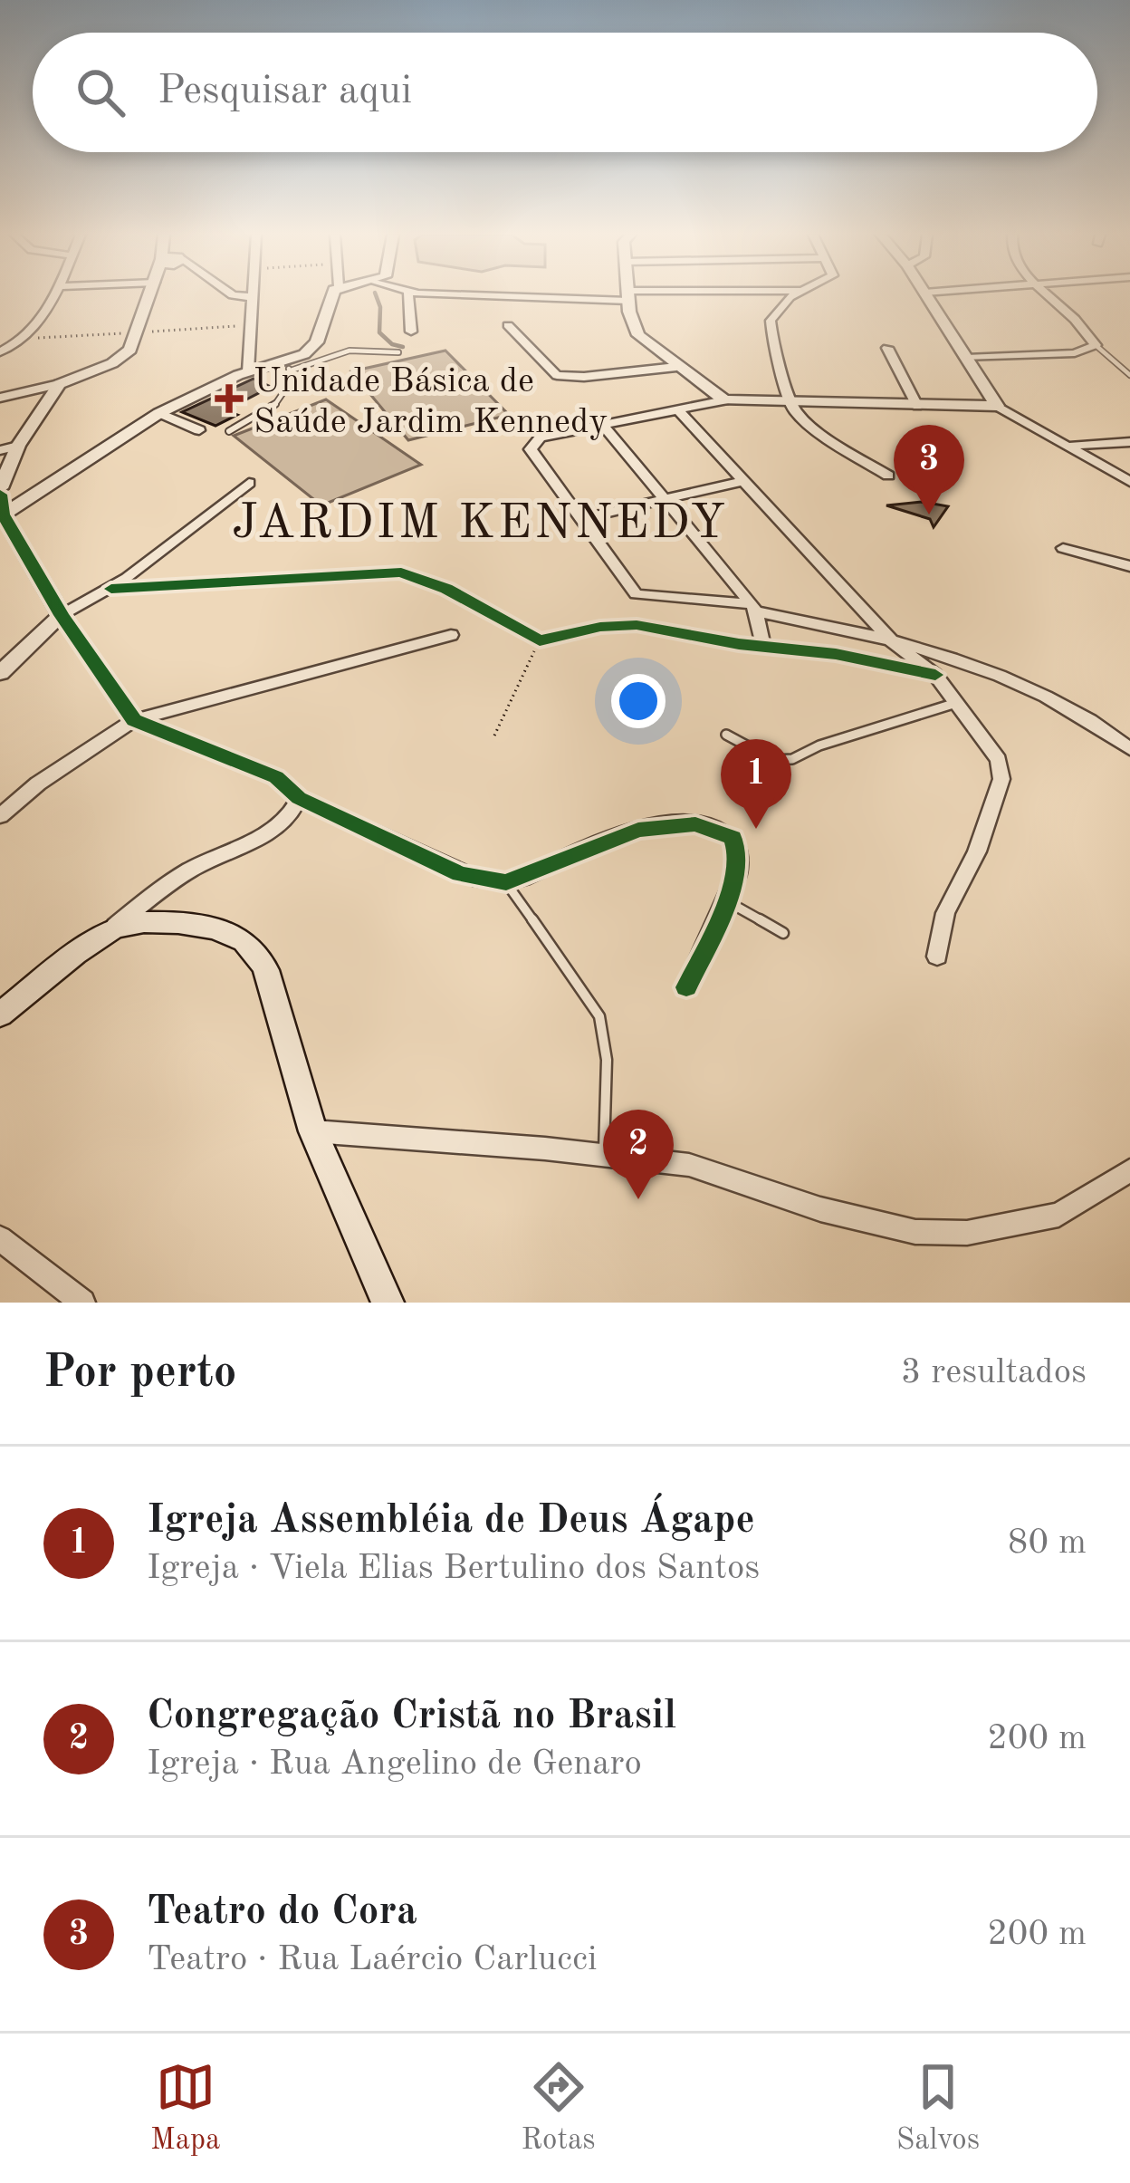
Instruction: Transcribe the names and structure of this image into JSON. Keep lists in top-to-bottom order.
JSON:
{
  "districts": ["JARDIM KENNEDY"],
  "places": {
    "health": ["Unidade Básica de Saúde Jardim Kennedy"]
  },
  "page": {
    "search": "Pesquisar aqui",
    "pins": ["3", "1", "2"],
    "heading": ["Por perto", "3 resultados"],
    "list": [
      {
        "mark": "1",
        "name": "Igreja Assembléia de Deus Ágape",
        "note": "Igreja · Viela Elias Bertulino dos Santos",
        "value": "80 m"
      },
      {
        "mark": "2",
        "name": "Congregação Cristã no Brasil",
        "note": "Igreja · Rua Angelino de Genaro",
        "value": "200 m"
      },
      {
        "mark": "3",
        "name": "Teatro do Cora",
        "note": "Teatro · Rua Laércio Carlucci",
        "value": "200 m"
      }
    ],
    "nav": ["Mapa", "Rotas", "Salvos"]
  }
}
